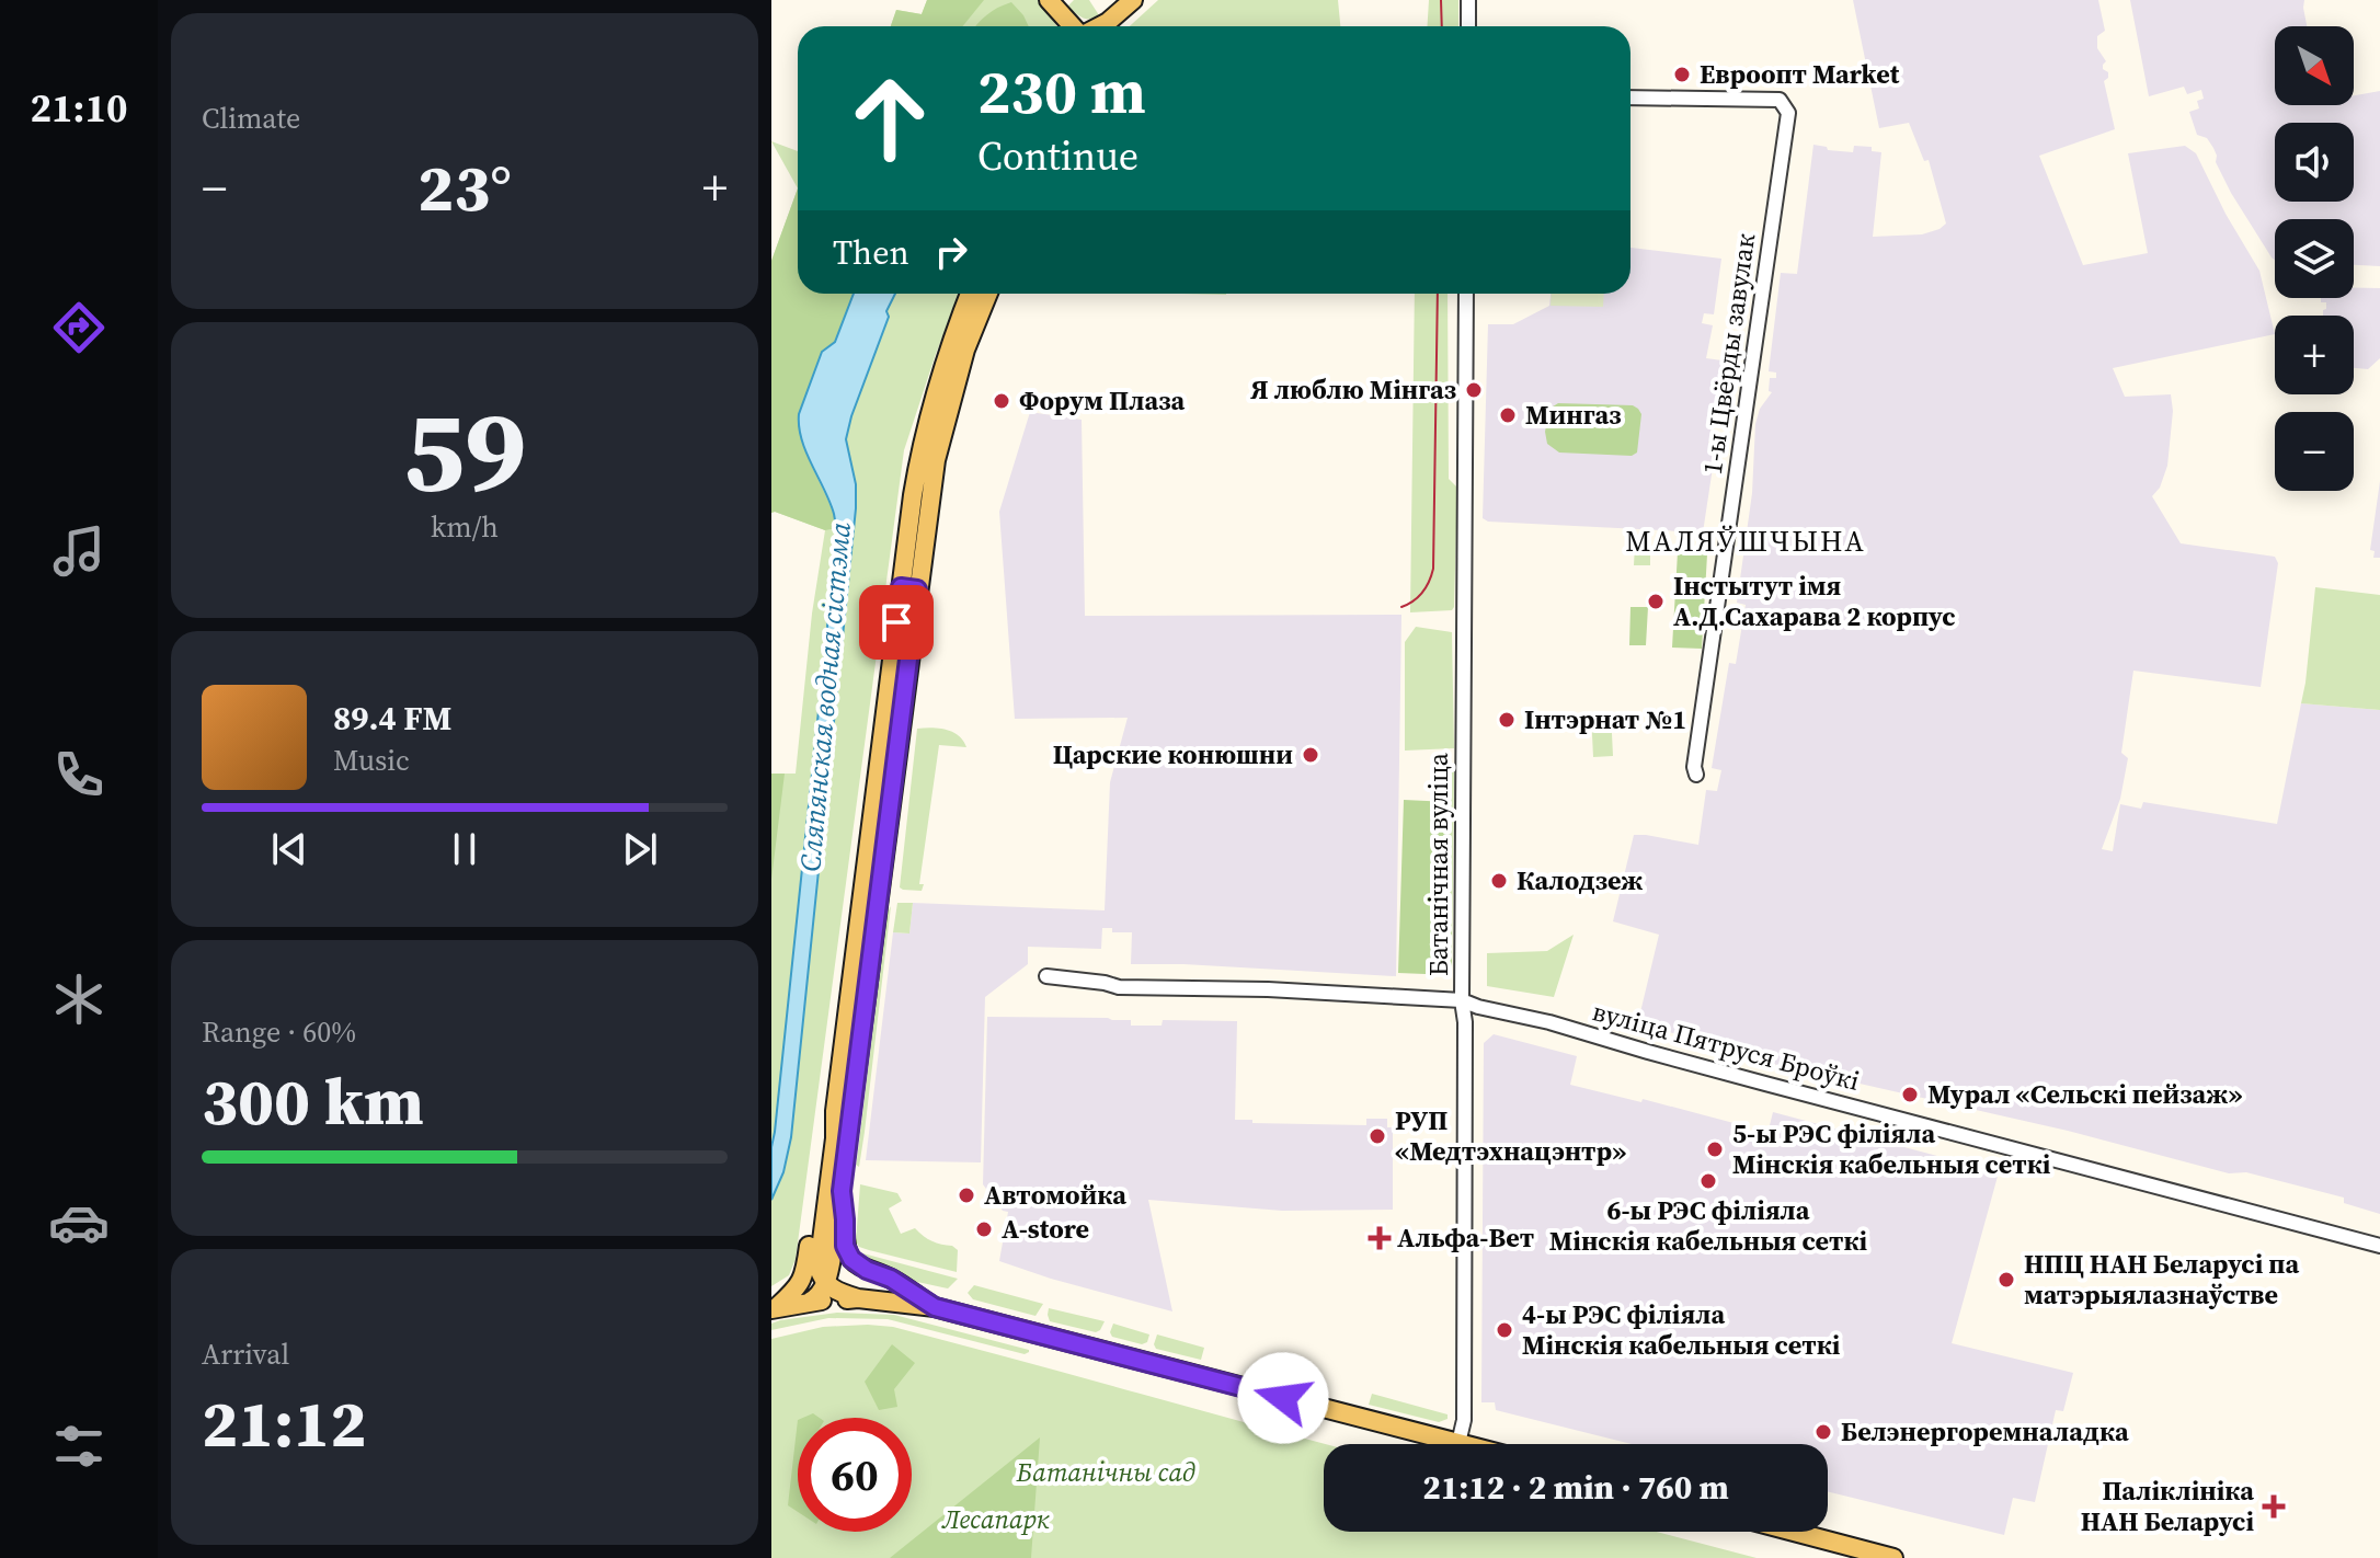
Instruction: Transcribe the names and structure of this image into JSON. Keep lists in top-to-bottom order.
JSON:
{
  "streets": {
    "street": ["1-ы Цвёрды завулак", "Батанічная вуліца", "вуліца Пятруся Броўкі"]
  },
  "crossings": [
    ["Батанічная вуліца", "вуліца Пятруся Броўкі"]
  ],
  "districts": ["МАЛЯЎШЧЫНА"],
  "water": ["Сляпянская водная сістэма"],
  "parks": ["Батанічны сад", "Лесапарк"],
  "places": {
    "other": [
      "Евроопт Market",
      "Я люблю Мінгаз",
      "Форум Плаза",
      "Мингаз",
      "Інстытут імя А.Д.Сахарава 2 корпус",
      "Інтэрнат №1",
      "Царские конюшни",
      "Калодзеж",
      "Мурал «Сельскі пейзаж»",
      "РУП «Медтэхнацэнтр»",
      "5-ы РЭС філіяла Мінскія кабельныя сеткі",
      "6-ы РЭС філіяла Мінскія кабельныя сеткі",
      "Автомойка",
      "А-store",
      "НПЦ НАН Беларусі па матэрыялазнаўстве",
      "4-ы РЭС філіяла Мінскія кабельныя сеткі",
      "Белэнергоремналадка"
    ],
    "health": ["Альфа-Вет", "Паліклініка НАН Беларусі"]
  },
  "north": "bottom right",
  "page": {
    "tabs": "21:10",
    "tile": [
      "Climate",
      ["59", "km/h"],
      ["Range · 60%", "300 km"],
      ["Arrival", "21:12"]
    ],
    "map_buttons": ["+", "−"],
    "turn": ["230 m", "Continue"],
    "heat": ["−", "23°", "+"],
    "then": "Then",
    "song": ["89.4 FM", "Music"],
    "limit": "60",
    "trip": "21:12 · 2 min · 760 m"
  }
}
